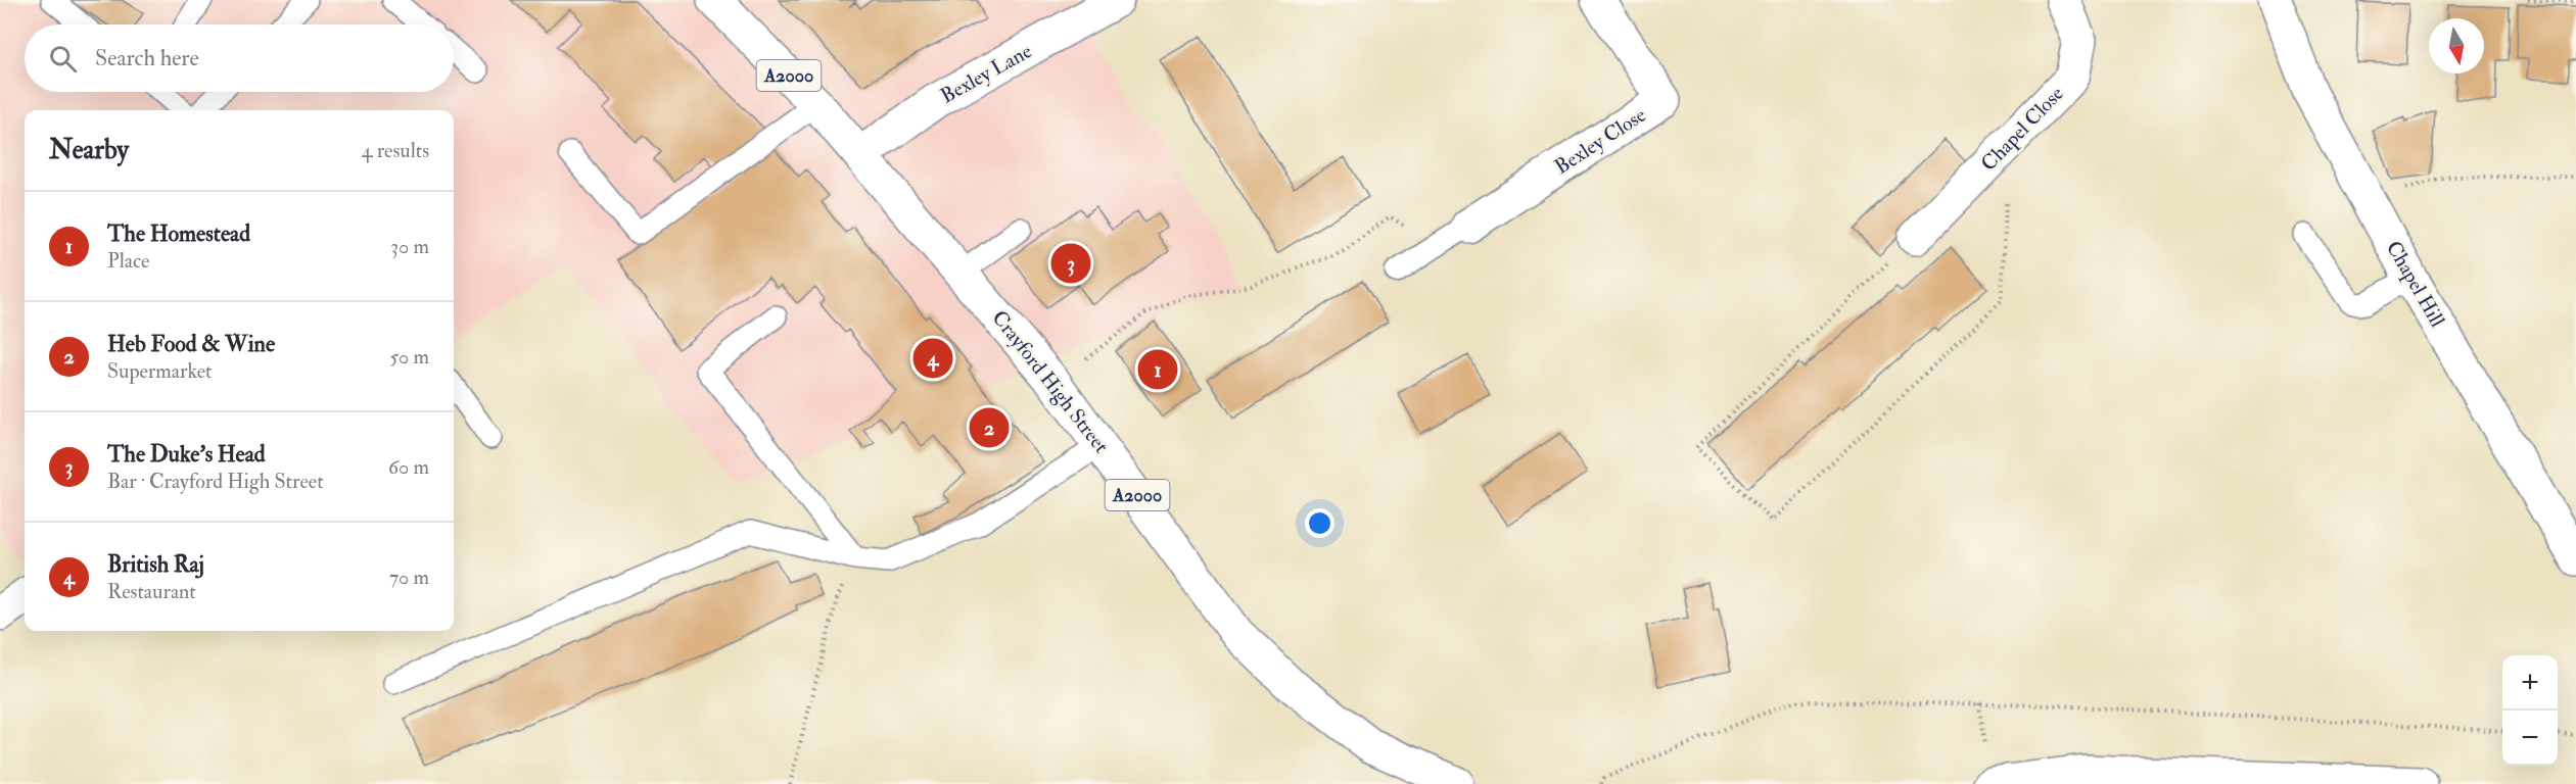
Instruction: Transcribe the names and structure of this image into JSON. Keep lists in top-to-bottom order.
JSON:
{
  "streets": {
    "street": [
      "Bexley Lane",
      "A2000",
      "Chapel Close",
      "Bexley Close",
      "Chapel Hill",
      "Crayford High Street"
    ]
  },
  "crossings": [
    ["Bexley Lane", "Crayford High Street"]
  ],
  "north": "bottom",
  "page": {
    "search": "Search here",
    "heading": ["Nearby", "4 results"],
    "list": [
      {
        "mark": "1",
        "name": "The Homestead",
        "note": "Place",
        "value": "30 m"
      },
      {
        "mark": "2",
        "name": "Heb Food & Wine",
        "note": "Supermarket",
        "value": "50 m"
      },
      {
        "mark": "3",
        "name": "The Duke's Head",
        "note": "Bar · Crayford High Street",
        "value": "60 m"
      },
      {
        "mark": "4",
        "name": "British Raj",
        "note": "Restaurant",
        "value": "70 m"
      }
    ],
    "pins": [
      "3",
      "4",
      "1",
      "2"
    ],
    "map_buttons": ["+", "−"]
  }
}
